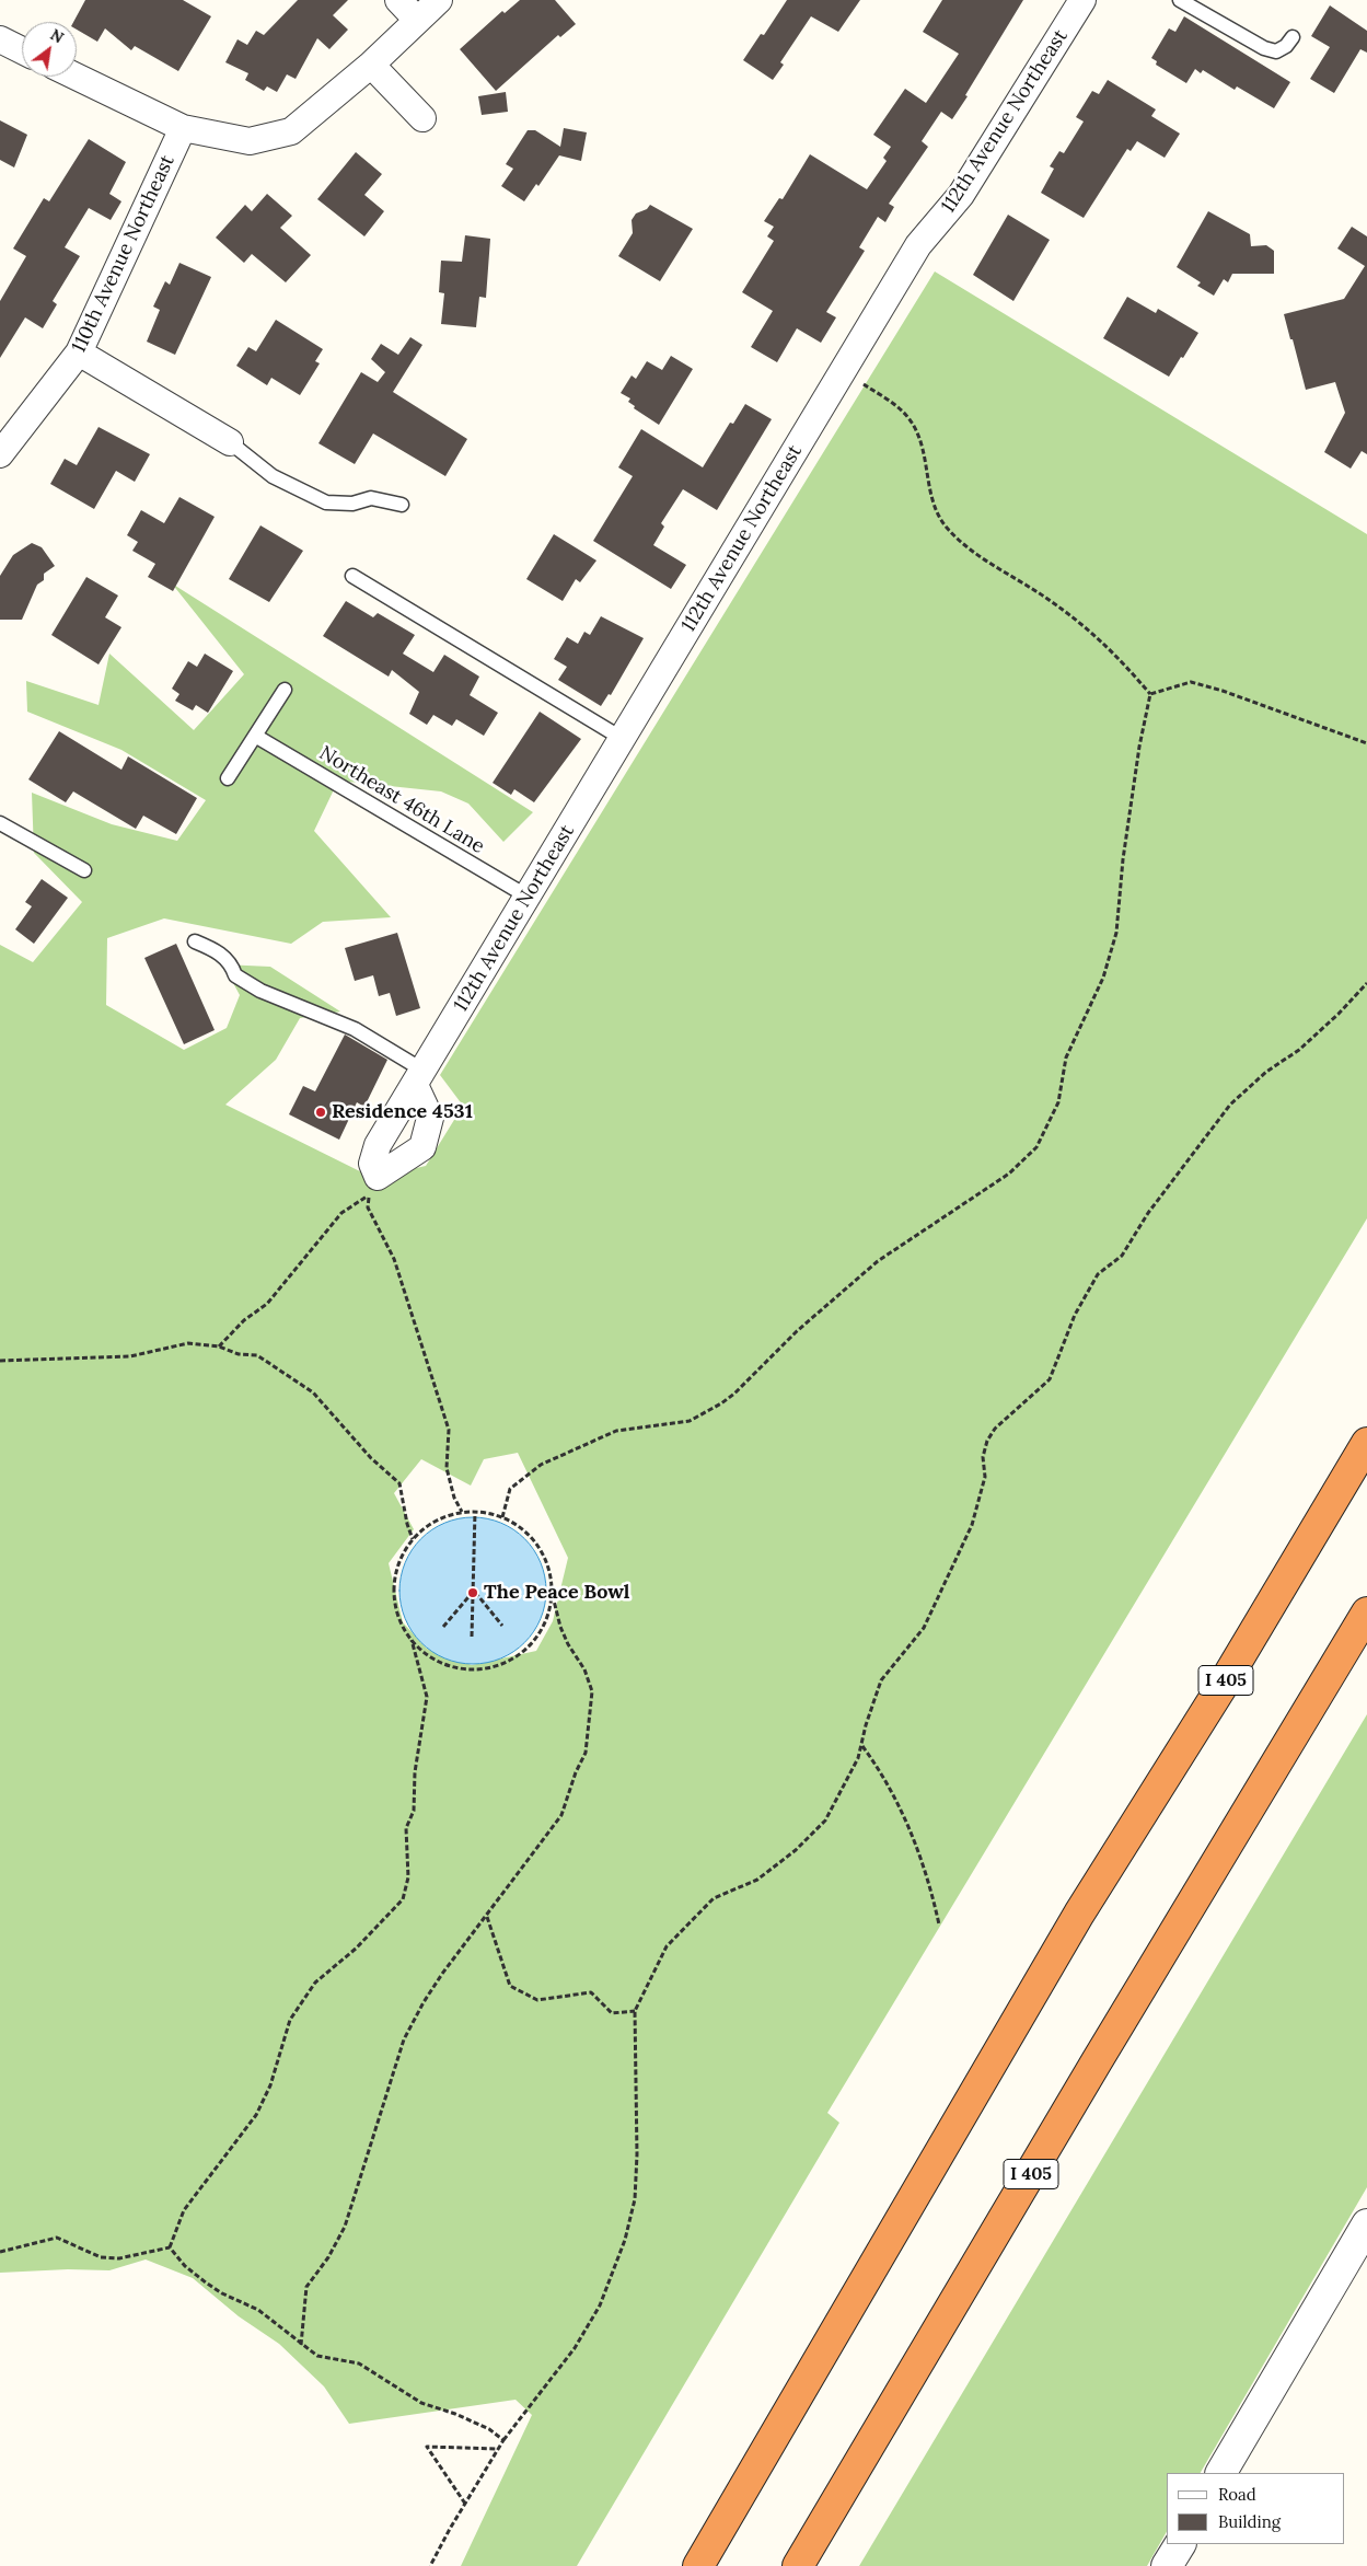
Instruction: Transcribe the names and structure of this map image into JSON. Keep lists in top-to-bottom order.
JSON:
{
  "streets": {
    "highway": ["I 405"],
    "street": ["112th Avenue Northeast", "110th Avenue Northeast"],
    "lane": ["Northeast 46th Lane"]
  },
  "crossings": [
    ["112th Avenue Northeast", "Northeast 46th Lane"]
  ],
  "places": ["Residence 4531", "The Peace Bowl"],
  "legend": ["Road", "Building"],
  "north": "top right"
}
